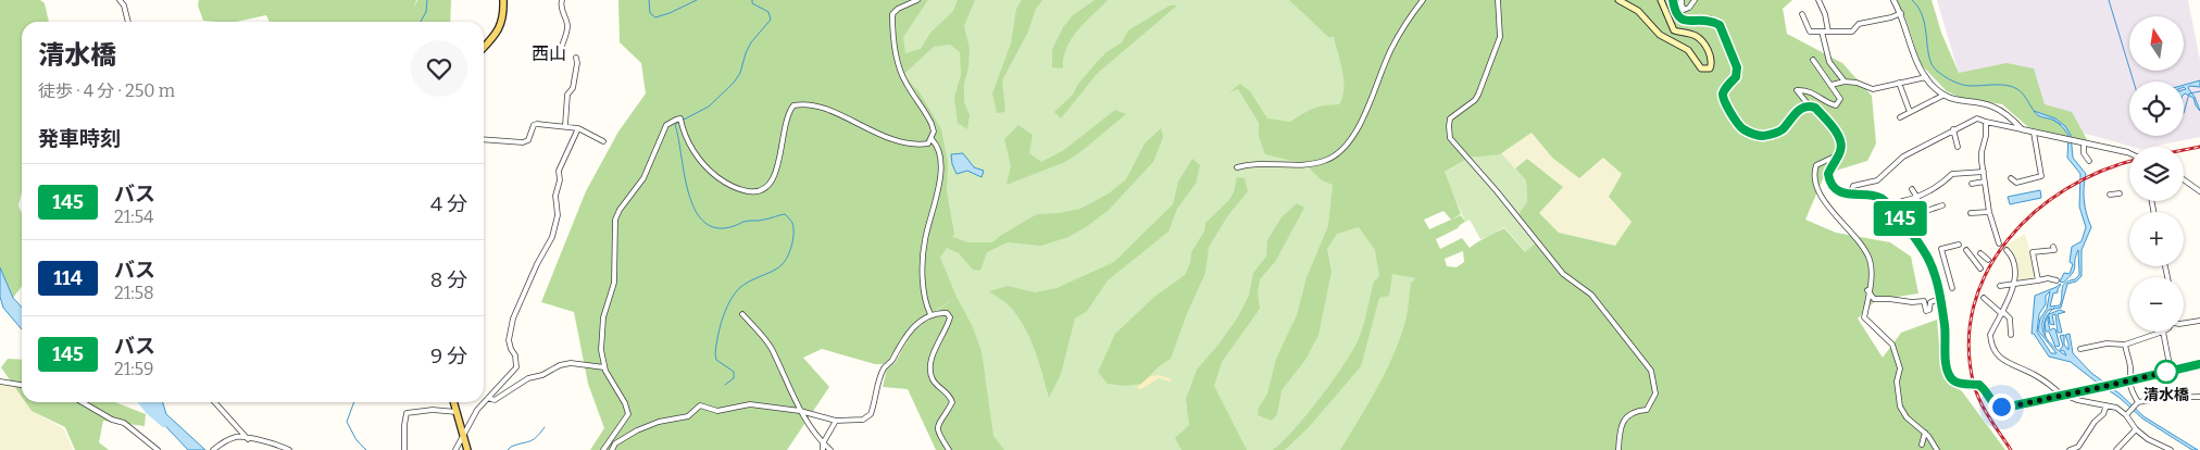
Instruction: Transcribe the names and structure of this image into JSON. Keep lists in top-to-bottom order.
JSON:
{
  "districts": ["西山"],
  "places": ["清水橋"],
  "lines": ["bus line 145"],
  "north": "top",
  "page": {
    "on_map": "145",
    "map_buttons": ["+", "−"],
    "heading": [
      ["清水橋", "徒歩 · 4 分 · 250 m"],
      "発車時刻"
    ],
    "list": [
      {
        "mark": "145",
        "name": "バス",
        "note": "21:54",
        "value": "4 分"
      },
      {
        "mark": "114",
        "name": "バス",
        "note": "21:58",
        "value": "8 分"
      },
      {
        "mark": "145",
        "name": "バス",
        "note": "21:59",
        "value": "9 分"
      }
    ]
  }
}
